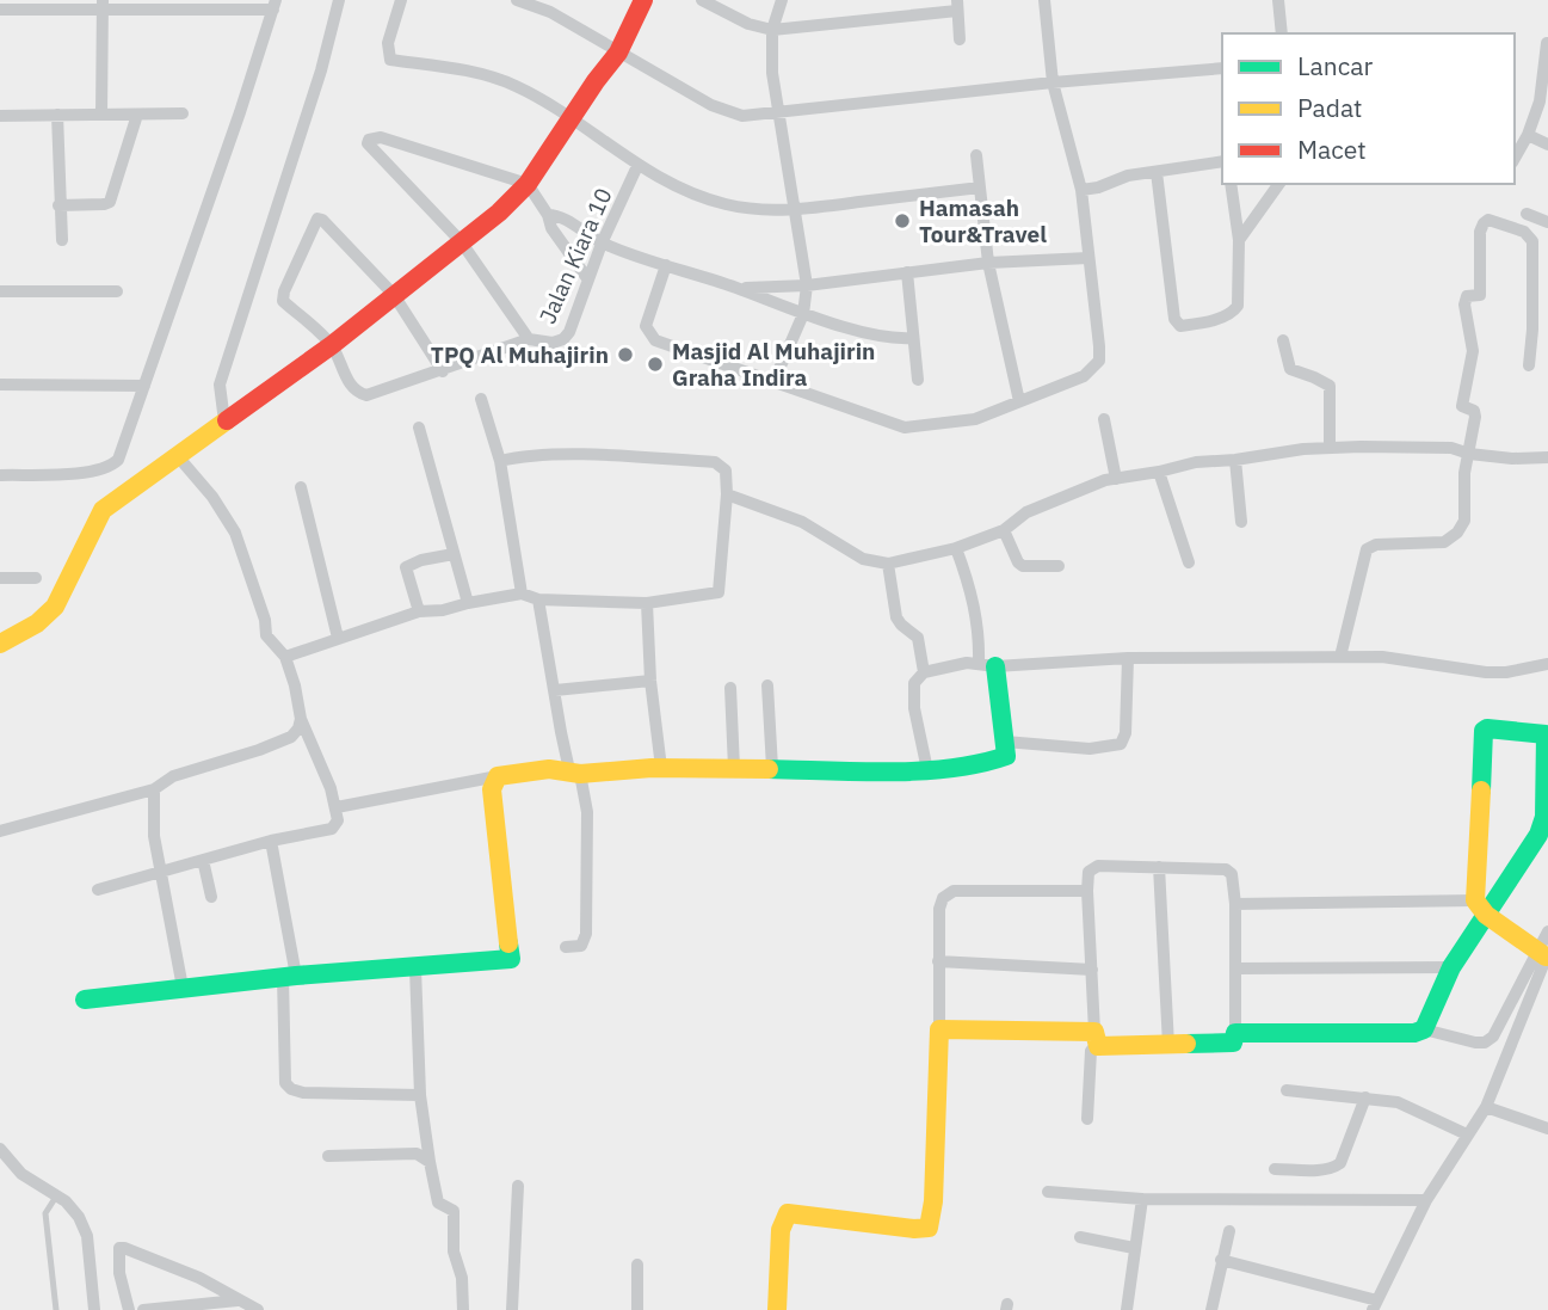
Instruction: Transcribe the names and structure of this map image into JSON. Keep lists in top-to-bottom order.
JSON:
{
  "streets": {
    "street": ["Jalan Kiara 10"]
  },
  "places": ["Hamasah Tour&Travel", "TPQ Al Muhajirin", "Masjid Al Muhajirin Graha Indira"],
  "legend": ["Lancar", "Padat", "Macet"]
}
